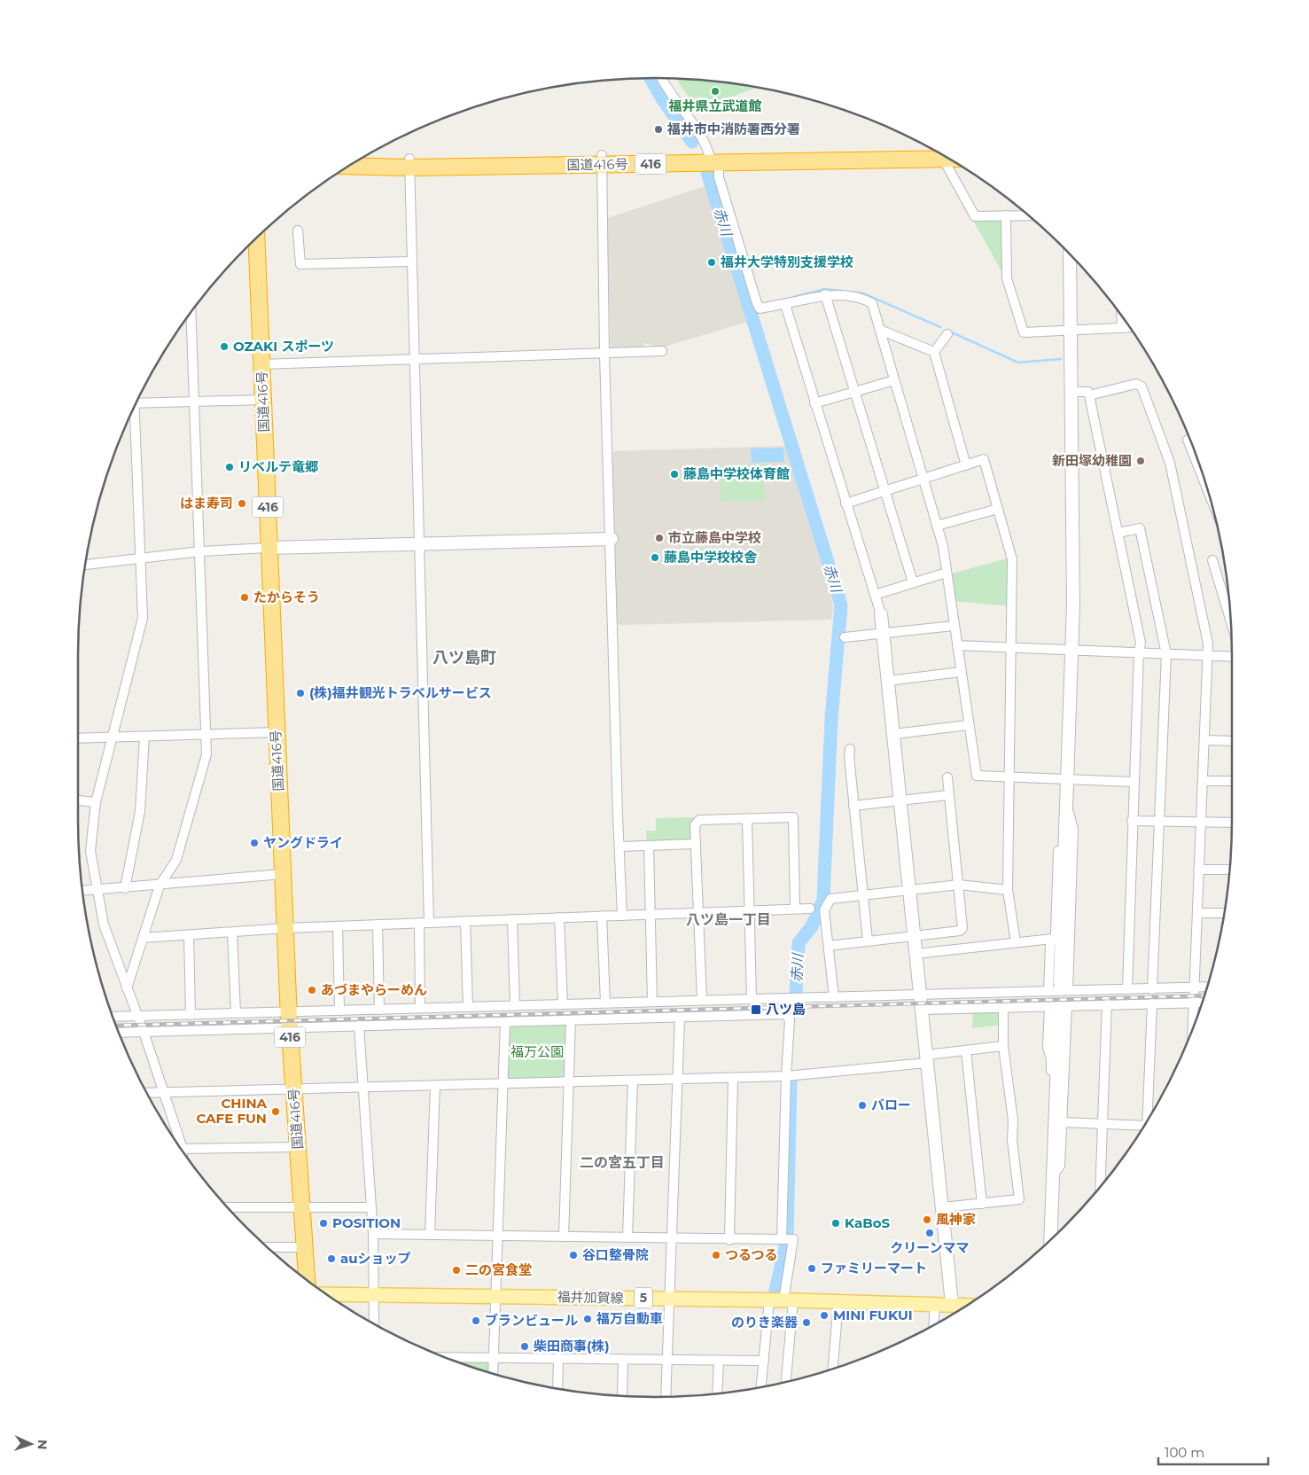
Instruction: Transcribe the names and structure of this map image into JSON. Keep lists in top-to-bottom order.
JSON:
{
  "streets": {
    "highway": ["416", "国道416号"],
    "main road": ["福井加賀線", "5"]
  },
  "districts": ["八ツ島町", "八ツ島一丁目", "二の宮五丁目"],
  "water": ["赤川"],
  "parks": ["福万公園"],
  "places": {
    "other": [
      "福井県立武道館",
      "福井市中消防署西分署",
      "福井大学特別支援学校",
      "OZAKI スポーツ",
      "新田塚幼稚園",
      "リベルテ竜郷",
      "藤島中学校体育館",
      "はま寿司",
      "市立藤島中学校",
      "藤島中学校校舎",
      "たからそう",
      "(株)福井観光トラベルサービス",
      "ヤングドライ",
      "あづまやらーめん",
      "バロー",
      "CHINA CAFE FUN",
      "風神家",
      "POSITION",
      "KaBoS",
      "クリーンママ",
      "谷口整骨院",
      "つるつる",
      "auショップ",
      "ファミリーマート",
      "二の宮食堂",
      "MINI FUKUI",
      "福万自動車",
      "ブランビュール",
      "のりき楽器",
      "柴田商事(株)"
    ],
    "transit": ["八ツ島"]
  },
  "scale_bar": "100 m",
  "north": "right"
}
